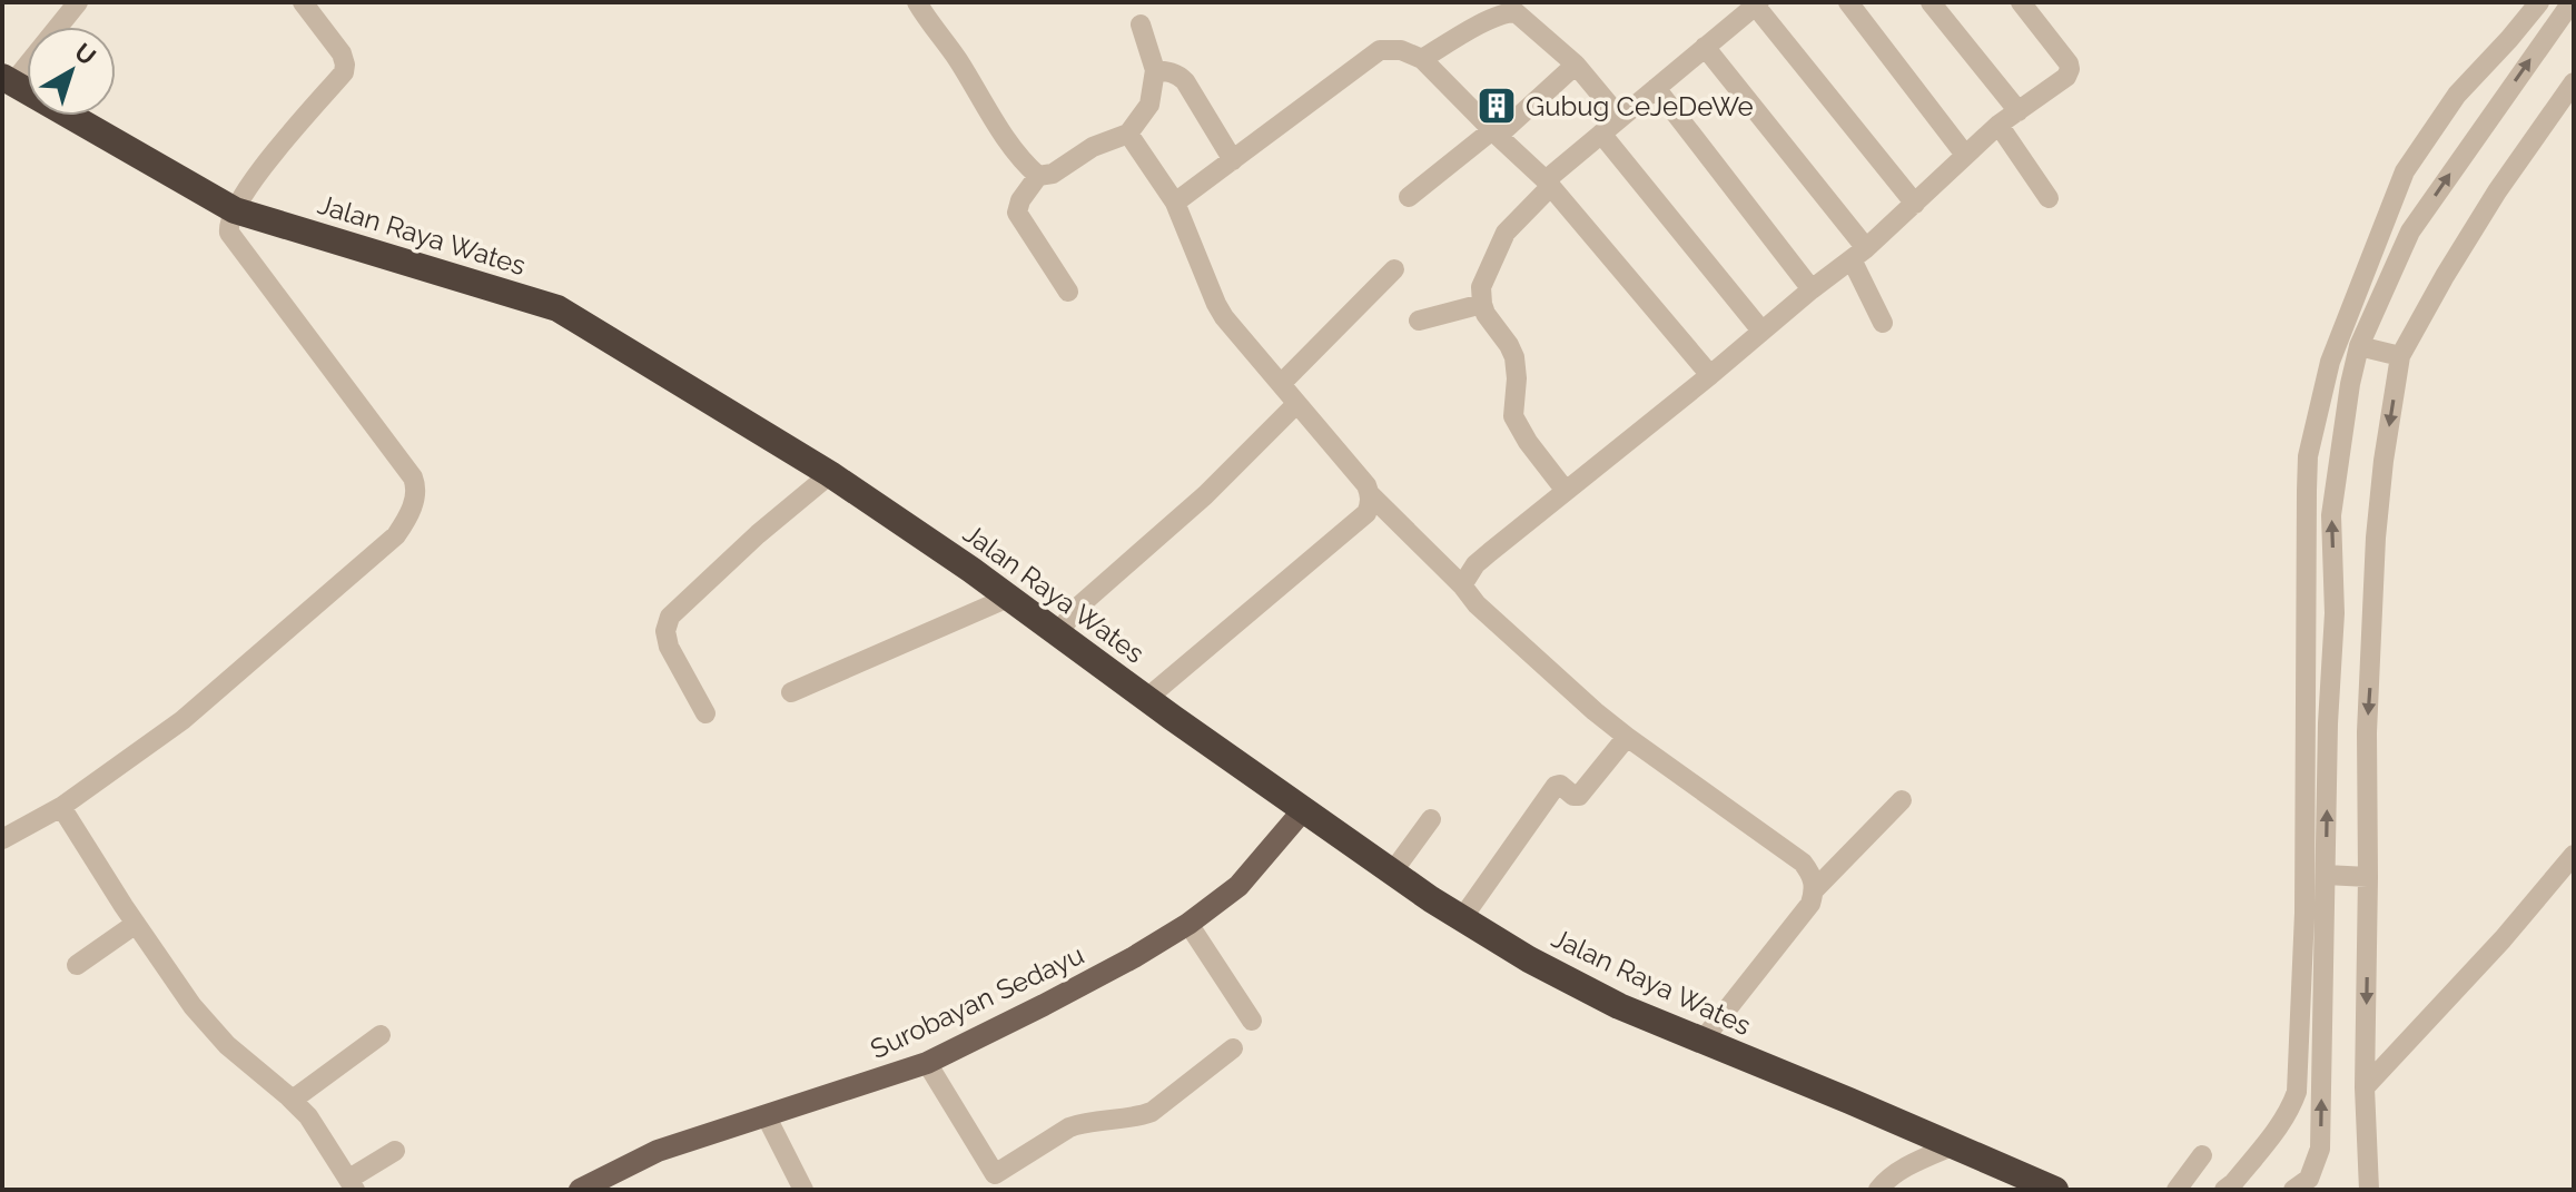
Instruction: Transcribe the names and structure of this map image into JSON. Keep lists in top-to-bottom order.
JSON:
{
  "streets": {
    "highway": ["Jalan Raya Wates"],
    "main road": ["Surobayan Sedayu"]
  },
  "crossings": [
    ["Jalan Raya Wates", "Surobayan Sedayu"]
  ],
  "places": {
    "building": ["Gubug CeJeDeWe"]
  },
  "north": "top right"
}
